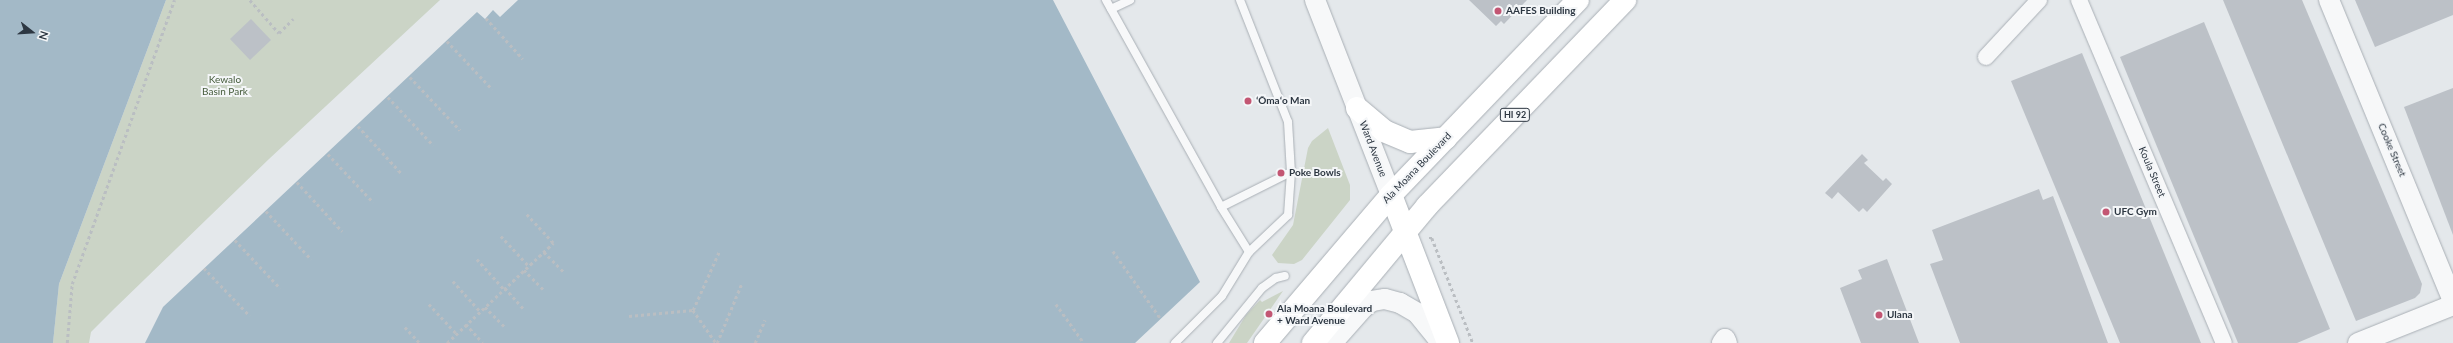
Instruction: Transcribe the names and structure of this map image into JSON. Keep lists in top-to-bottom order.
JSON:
{
  "streets": {
    "main road": ["HI 92", "Ward Avenue", "Ala Moana Boulevard"],
    "street": ["Cooke Street", "Koula Street"]
  },
  "crossings": [
    ["HI 92", "Ward Avenue"],
    ["Ward Avenue", "Ala Moana Boulevard"]
  ],
  "parks": ["Kewalo Basin Park"],
  "places": [
    "AAFES Building",
    "ʻŌmaʻo Man",
    "Poke Bowls",
    "UFC Gym",
    "Ala Moana Boulevard + Ward Avenue",
    "Ulana"
  ],
  "north": "right"
}
